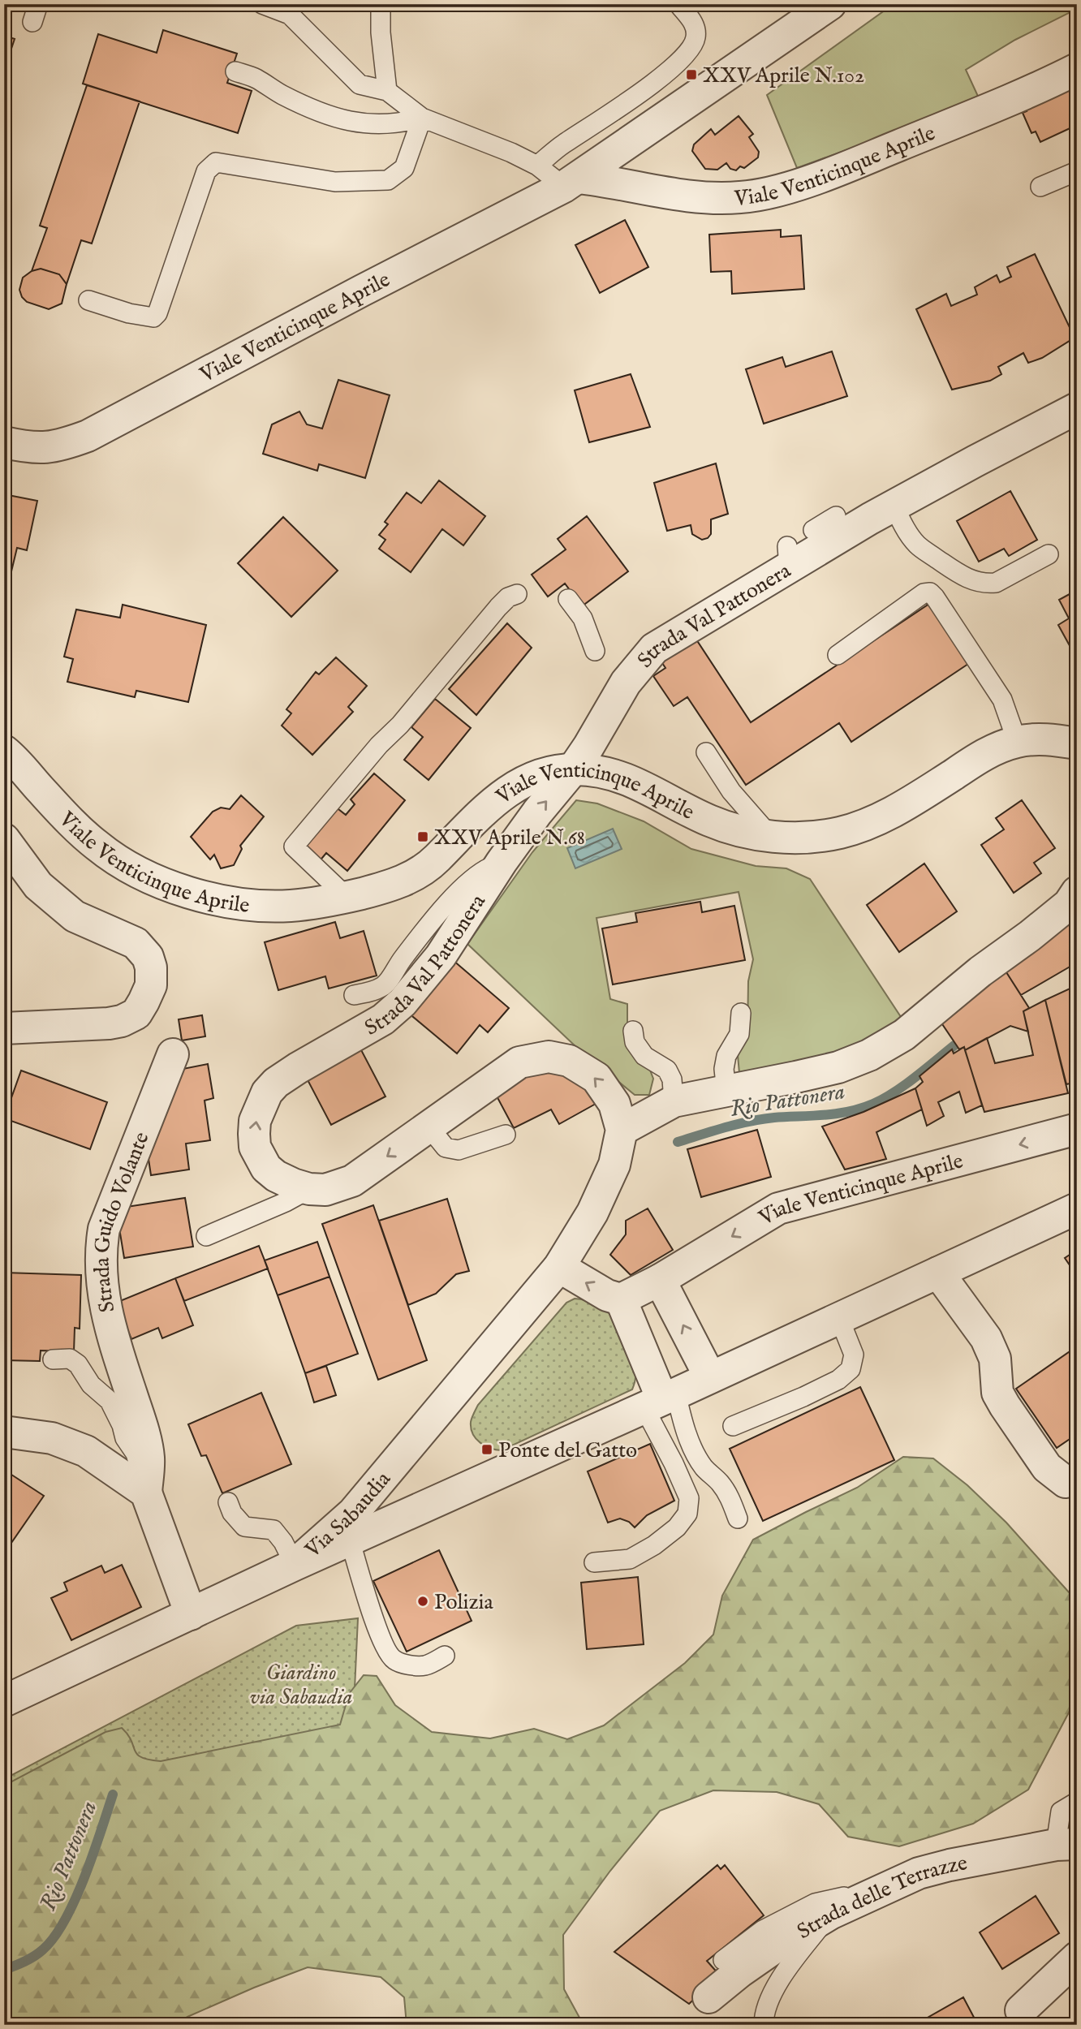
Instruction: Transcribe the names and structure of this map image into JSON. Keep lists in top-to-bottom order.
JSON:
{
  "streets": {
    "street": [
      "Viale Venticinque Aprile",
      "Strada Val Pattonera",
      "Strada Guido Volante",
      "Via Sabaudia",
      "Strada delle Terrazze"
    ]
  },
  "crossings": [
    ["Viale Venticinque Aprile", "Strada Val Pattonera"],
    ["Strada Val Pattonera", "Via Sabaudia"],
    ["Strada Guido Volante", "Via Sabaudia"]
  ],
  "water": ["Rio Pattonera"],
  "parks": ["Giardino via Sabaudia"],
  "places": {
    "transit": ["XXV Aprile N.102", "XXV Aprile N.68", "Ponte del Gatto"],
    "other": ["Polizia"]
  }
}
